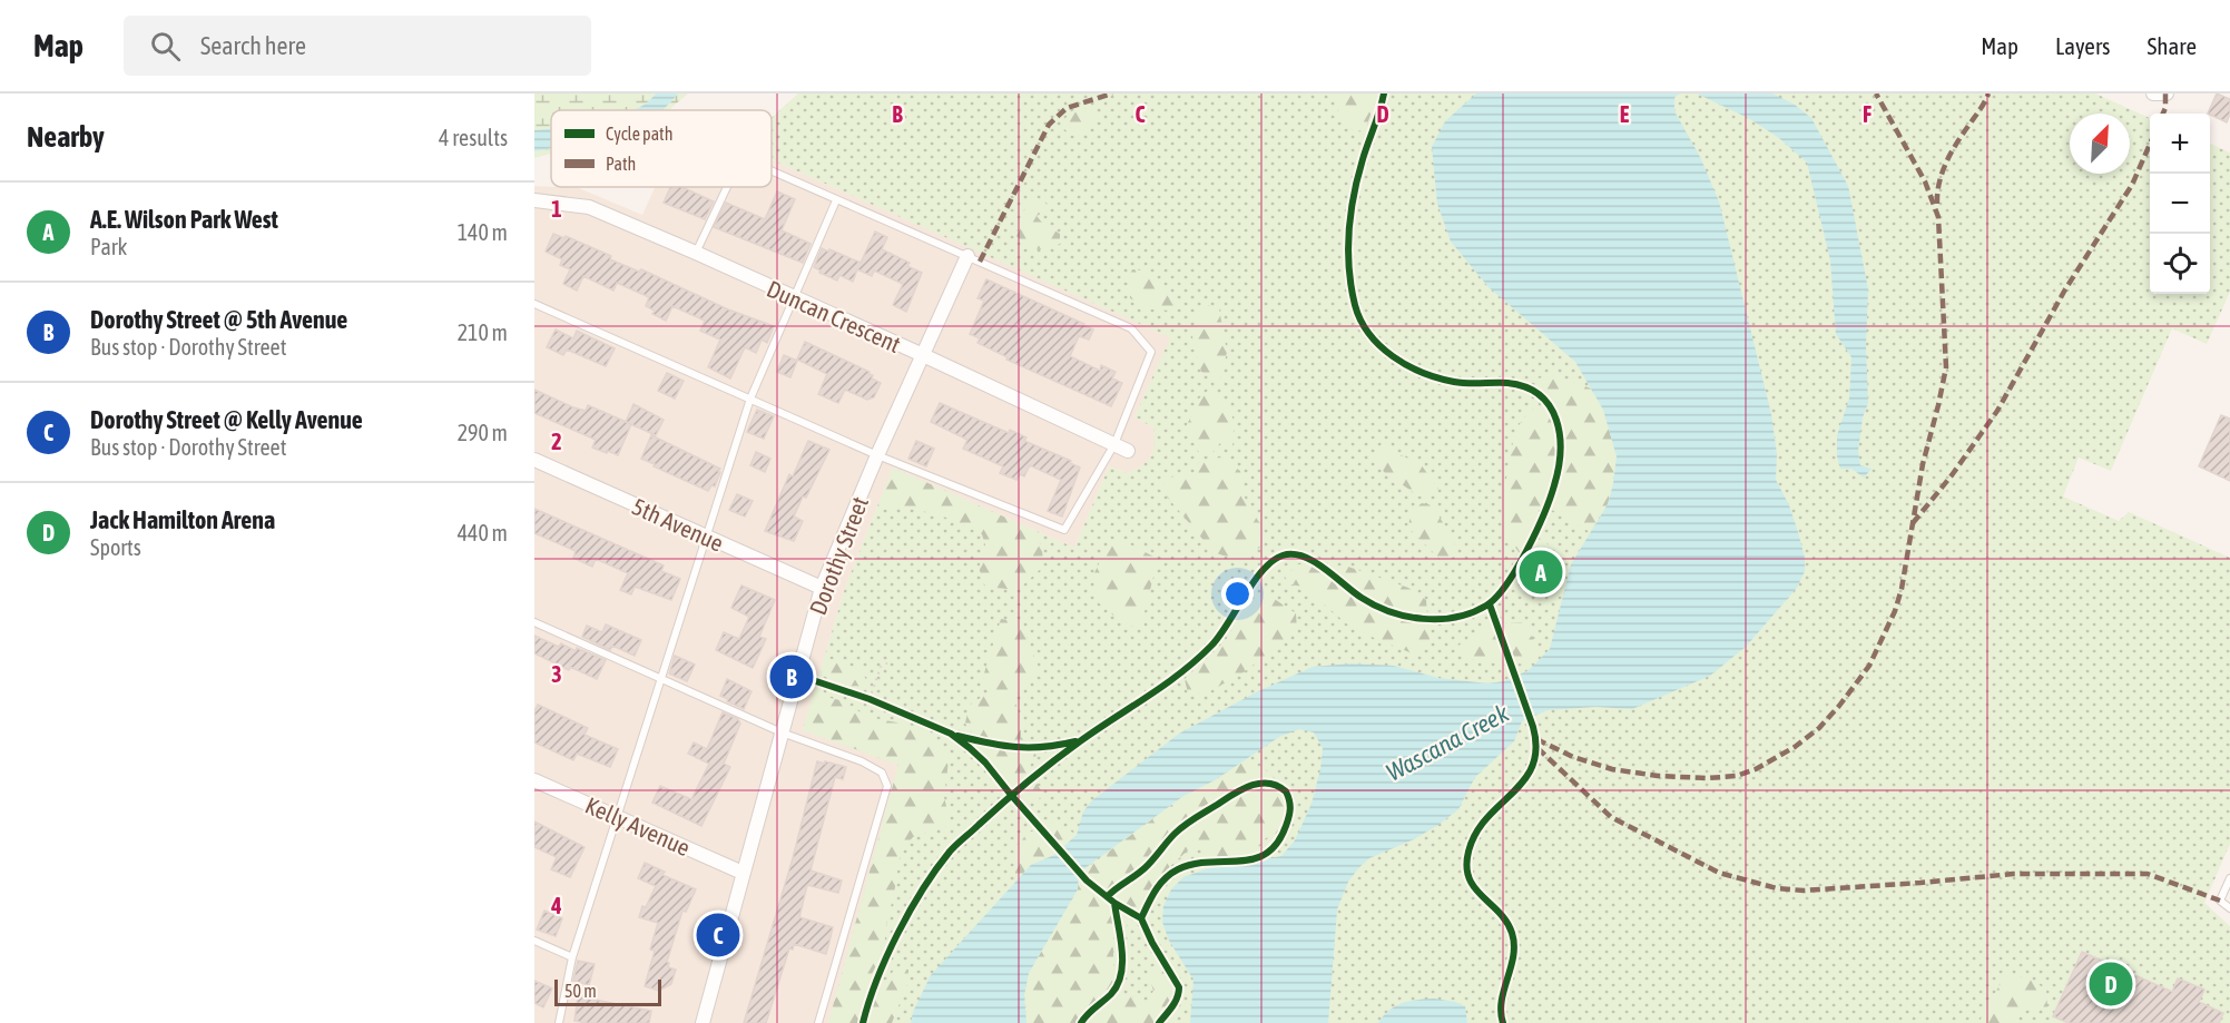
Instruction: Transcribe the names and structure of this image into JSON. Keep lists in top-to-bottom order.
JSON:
{
  "streets": {
    "street": [
      "Duncan Crescent",
      "5th Avenue",
      "Dorothy Street",
      "Kelly Avenue"
    ]
  },
  "crossings": [
    ["Duncan Crescent", "Dorothy Street"],
    ["5th Avenue", "Dorothy Street"],
    ["Dorothy Street", "Kelly Avenue"]
  ],
  "water": ["Wascana Creek"],
  "legend": ["Cycle path", "Path"],
  "scale_bar": "50 m",
  "north": "top right",
  "page": {
    "header": "Map",
    "search": "Search here",
    "nav": ["Map", "Layers", "Share"],
    "heading": ["Nearby", "4 results"],
    "map_buttons": ["+", "−"],
    "list": [
      {
        "mark": "A",
        "name": "A.E. Wilson Park West",
        "note": "Park",
        "value": "140 m"
      },
      {
        "mark": "B",
        "name": "Dorothy Street @ 5th Avenue",
        "note": "Bus stop · Dorothy Street",
        "value": "210 m"
      },
      {
        "mark": "C",
        "name": "Dorothy Street @ Kelly Avenue",
        "note": "Bus stop · Dorothy Street",
        "value": "290 m"
      },
      {
        "mark": "D",
        "name": "Jack Hamilton Arena",
        "note": "Sports",
        "value": "440 m"
      }
    ],
    "pins": [
      "A",
      "B",
      "C",
      "D"
    ],
    "scale": "50 m"
  },
  "grid": {
    "columns": [
      "B",
      "C",
      "D",
      "E",
      "F"
    ],
    "rows": [
      "1",
      "2",
      "3",
      "4"
    ]
  }
}
